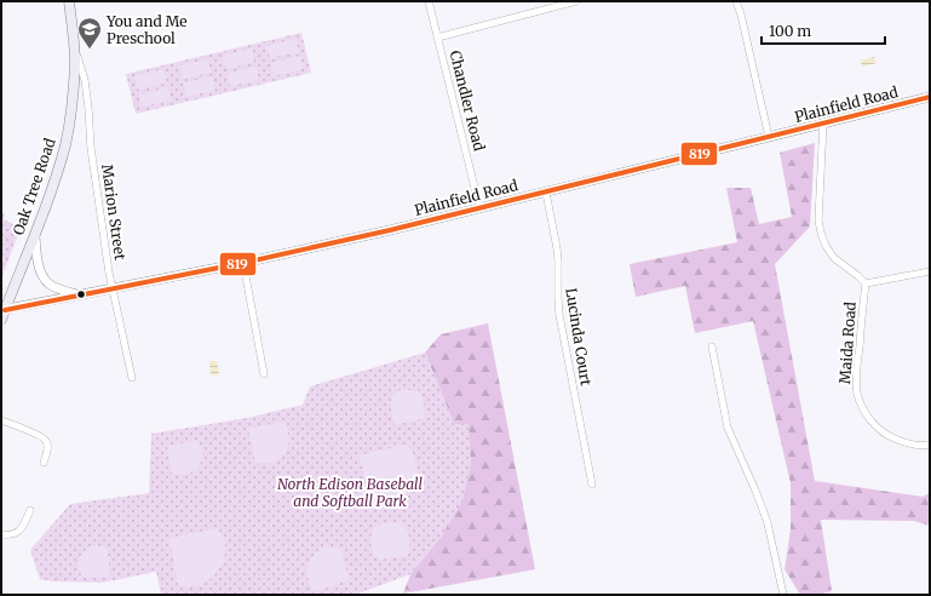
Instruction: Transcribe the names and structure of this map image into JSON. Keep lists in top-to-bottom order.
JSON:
{
  "streets": {
    "main road": ["Oak Tree Road"],
    "street": [
      "Chandler Road",
      "Plainfield Road",
      "Marion Street",
      "Lucinda Court",
      "Maida Road"
    ]
  },
  "crossings": [
    ["Chandler Road", "Plainfield Road"],
    ["Plainfield Road", "Oak Tree Road"],
    ["Plainfield Road", "Marion Street"],
    ["Plainfield Road", "Lucinda Court"],
    ["Oak Tree Road", "Marion Street"]
  ],
  "parks": ["North Edison Baseball and Softball Park"],
  "places": {
    "school or university": ["You and Me Preschool"]
  },
  "lines": ["transit line 819"],
  "scale_bar": "100 m"
}
